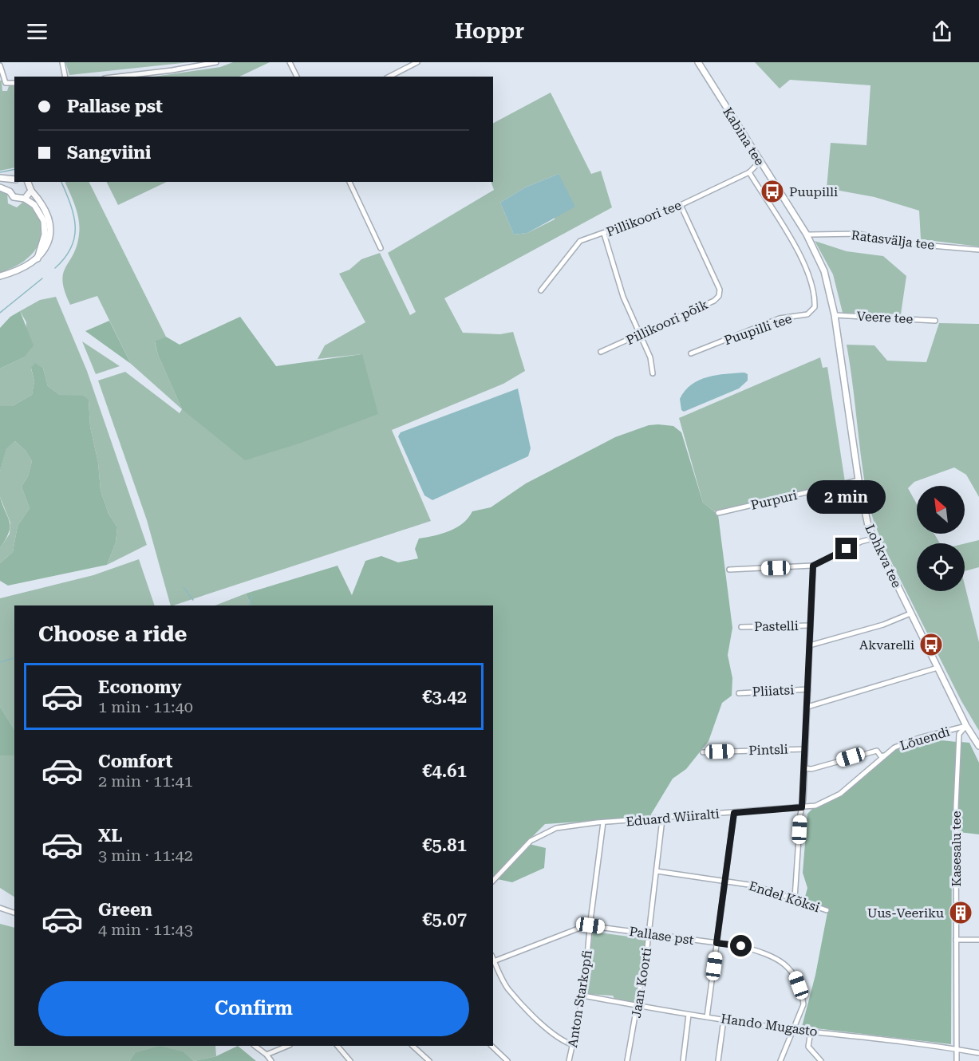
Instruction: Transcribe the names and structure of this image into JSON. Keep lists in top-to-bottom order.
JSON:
{
  "streets": {
    "street": [
      "Kabina tee",
      "Pillikoori tee",
      "Ratasvälja tee",
      "Veere tee",
      "Pillikoori põik",
      "Puupilli tee",
      "Purpuri",
      "Lohkva tee",
      "Pastelli",
      "Pliiatsi",
      "Lõuendi",
      "Pintsli",
      "Eduard Wiiralti",
      "Kasesalu tee",
      "Endel Kõksi",
      "Pallase pst",
      "Jaan Koorti",
      "Anton Starkopfi",
      "Hando Mugasto"
    ]
  },
  "crossings": [
    ["Kabina tee", "Pillikoori tee"],
    ["Kabina tee", "Ratasvälja tee"],
    ["Kabina tee", "Veere tee"],
    ["Kabina tee", "Lohkva tee"],
    ["Pillikoori tee", "Pillikoori põik"],
    ["Pillikoori tee", "Puupilli tee"],
    ["Veere tee", "Lohkva tee"],
    ["Purpuri", "Lohkva tee"],
    ["Lohkva tee", "Lõuendi"],
    ["Lohkva tee", "Kasesalu tee"],
    ["Lõuendi", "Eduard Wiiralti"],
    ["Lõuendi", "Kasesalu tee"],
    ["Eduard Wiiralti", "Jaan Koorti"],
    ["Eduard Wiiralti", "Anton Starkopfi"],
    ["Kasesalu tee", "Hando Mugasto"],
    ["Endel Kõksi", "Jaan Koorti"],
    ["Pallase pst", "Jaan Koorti"],
    ["Pallase pst", "Anton Starkopfi"],
    ["Pallase pst", "Hando Mugasto"],
    ["Jaan Koorti", "Hando Mugasto"],
    ["Anton Starkopfi", "Hando Mugasto"]
  ],
  "places": {
    "bus stop": ["Puupilli", "Akvarelli"],
    "building": ["Uus-Veeriku"]
  },
  "north": "top left",
  "page": {
    "header": "Hoppr",
    "banner": ["Pallase pst", "Sangviini"],
    "bubble": "2 min",
    "heading": "Choose a ride",
    "list": [
      {
        "name": "Economy",
        "note": "1 min · 11:40",
        "value": "€3.42"
      },
      {
        "name": "Comfort",
        "note": "2 min · 11:41",
        "value": "€4.61"
      },
      {
        "name": "XL",
        "note": "3 min · 11:42",
        "value": "€5.81"
      },
      {
        "name": "Green",
        "note": "4 min · 11:43",
        "value": "€5.07"
      }
    ],
    "buttons": "Confirm"
  }
}
